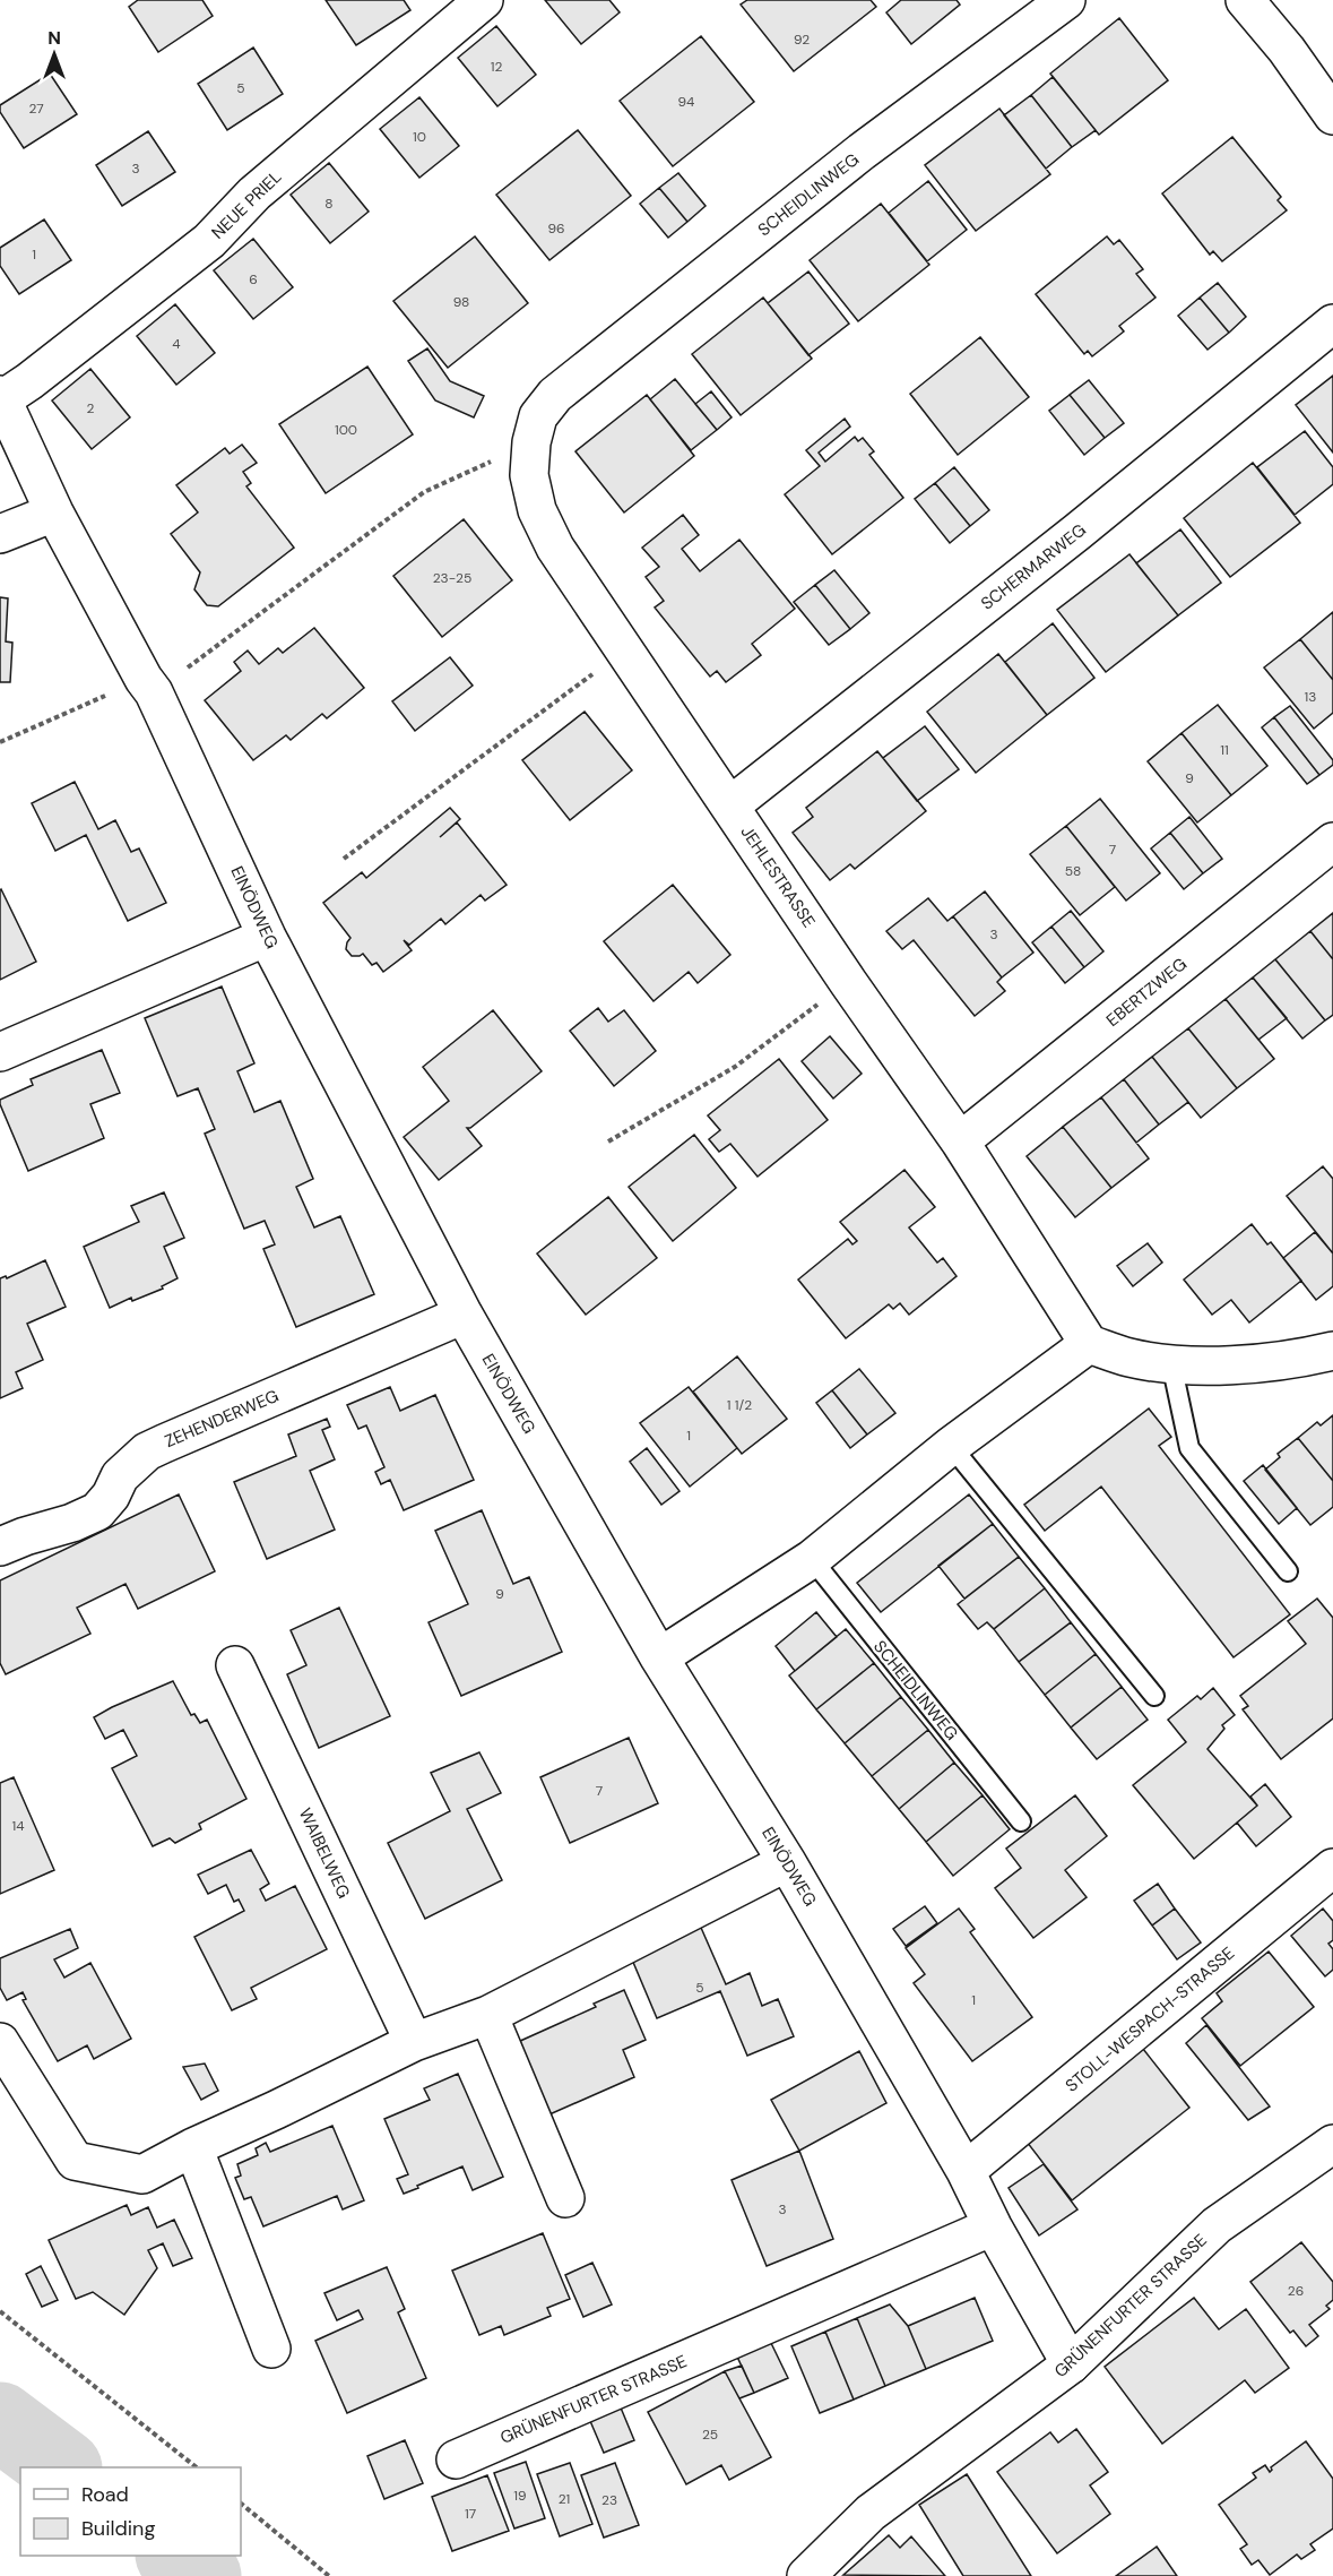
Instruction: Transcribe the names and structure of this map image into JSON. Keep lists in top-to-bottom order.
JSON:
{
  "streets": {
    "street": [
      "SCHEIDLINWEG",
      "NEUE PRIEL",
      "SCHERMARWEG",
      "JEHLESTRASSE",
      "EINÖDWEG",
      "EBERTZWEG",
      "ZEHENDERWEG",
      "WAIBELWEG",
      "STOLL-WESPACH-STRASSE",
      "GRÜNENFURTER STRASSE"
    ]
  },
  "crossings": [
    ["SCHEIDLINWEG", "JEHLESTRASSE"],
    ["NEUE PRIEL", "EINÖDWEG"],
    ["SCHERMARWEG", "JEHLESTRASSE"],
    ["JEHLESTRASSE", "EBERTZWEG"],
    ["EINÖDWEG", "ZEHENDERWEG"],
    ["EINÖDWEG", "STOLL-WESPACH-STRASSE"],
    ["EINÖDWEG", "GRÜNENFURTER STRASSE"]
  ],
  "house_numbers": [
    "92",
    "12",
    "5",
    "94",
    "27",
    "10",
    "3",
    "8",
    "96",
    "1",
    "6",
    "98",
    "4",
    "2",
    "100",
    "23-25",
    "13",
    "11",
    "9",
    "7",
    "58",
    "3",
    "1 1/2",
    "1",
    "9",
    "7",
    "14",
    "5",
    "1",
    "3",
    "26",
    "25",
    "19",
    "21",
    "23",
    "17"
  ],
  "legend": ["Road", "Building"],
  "north": "top"
}
